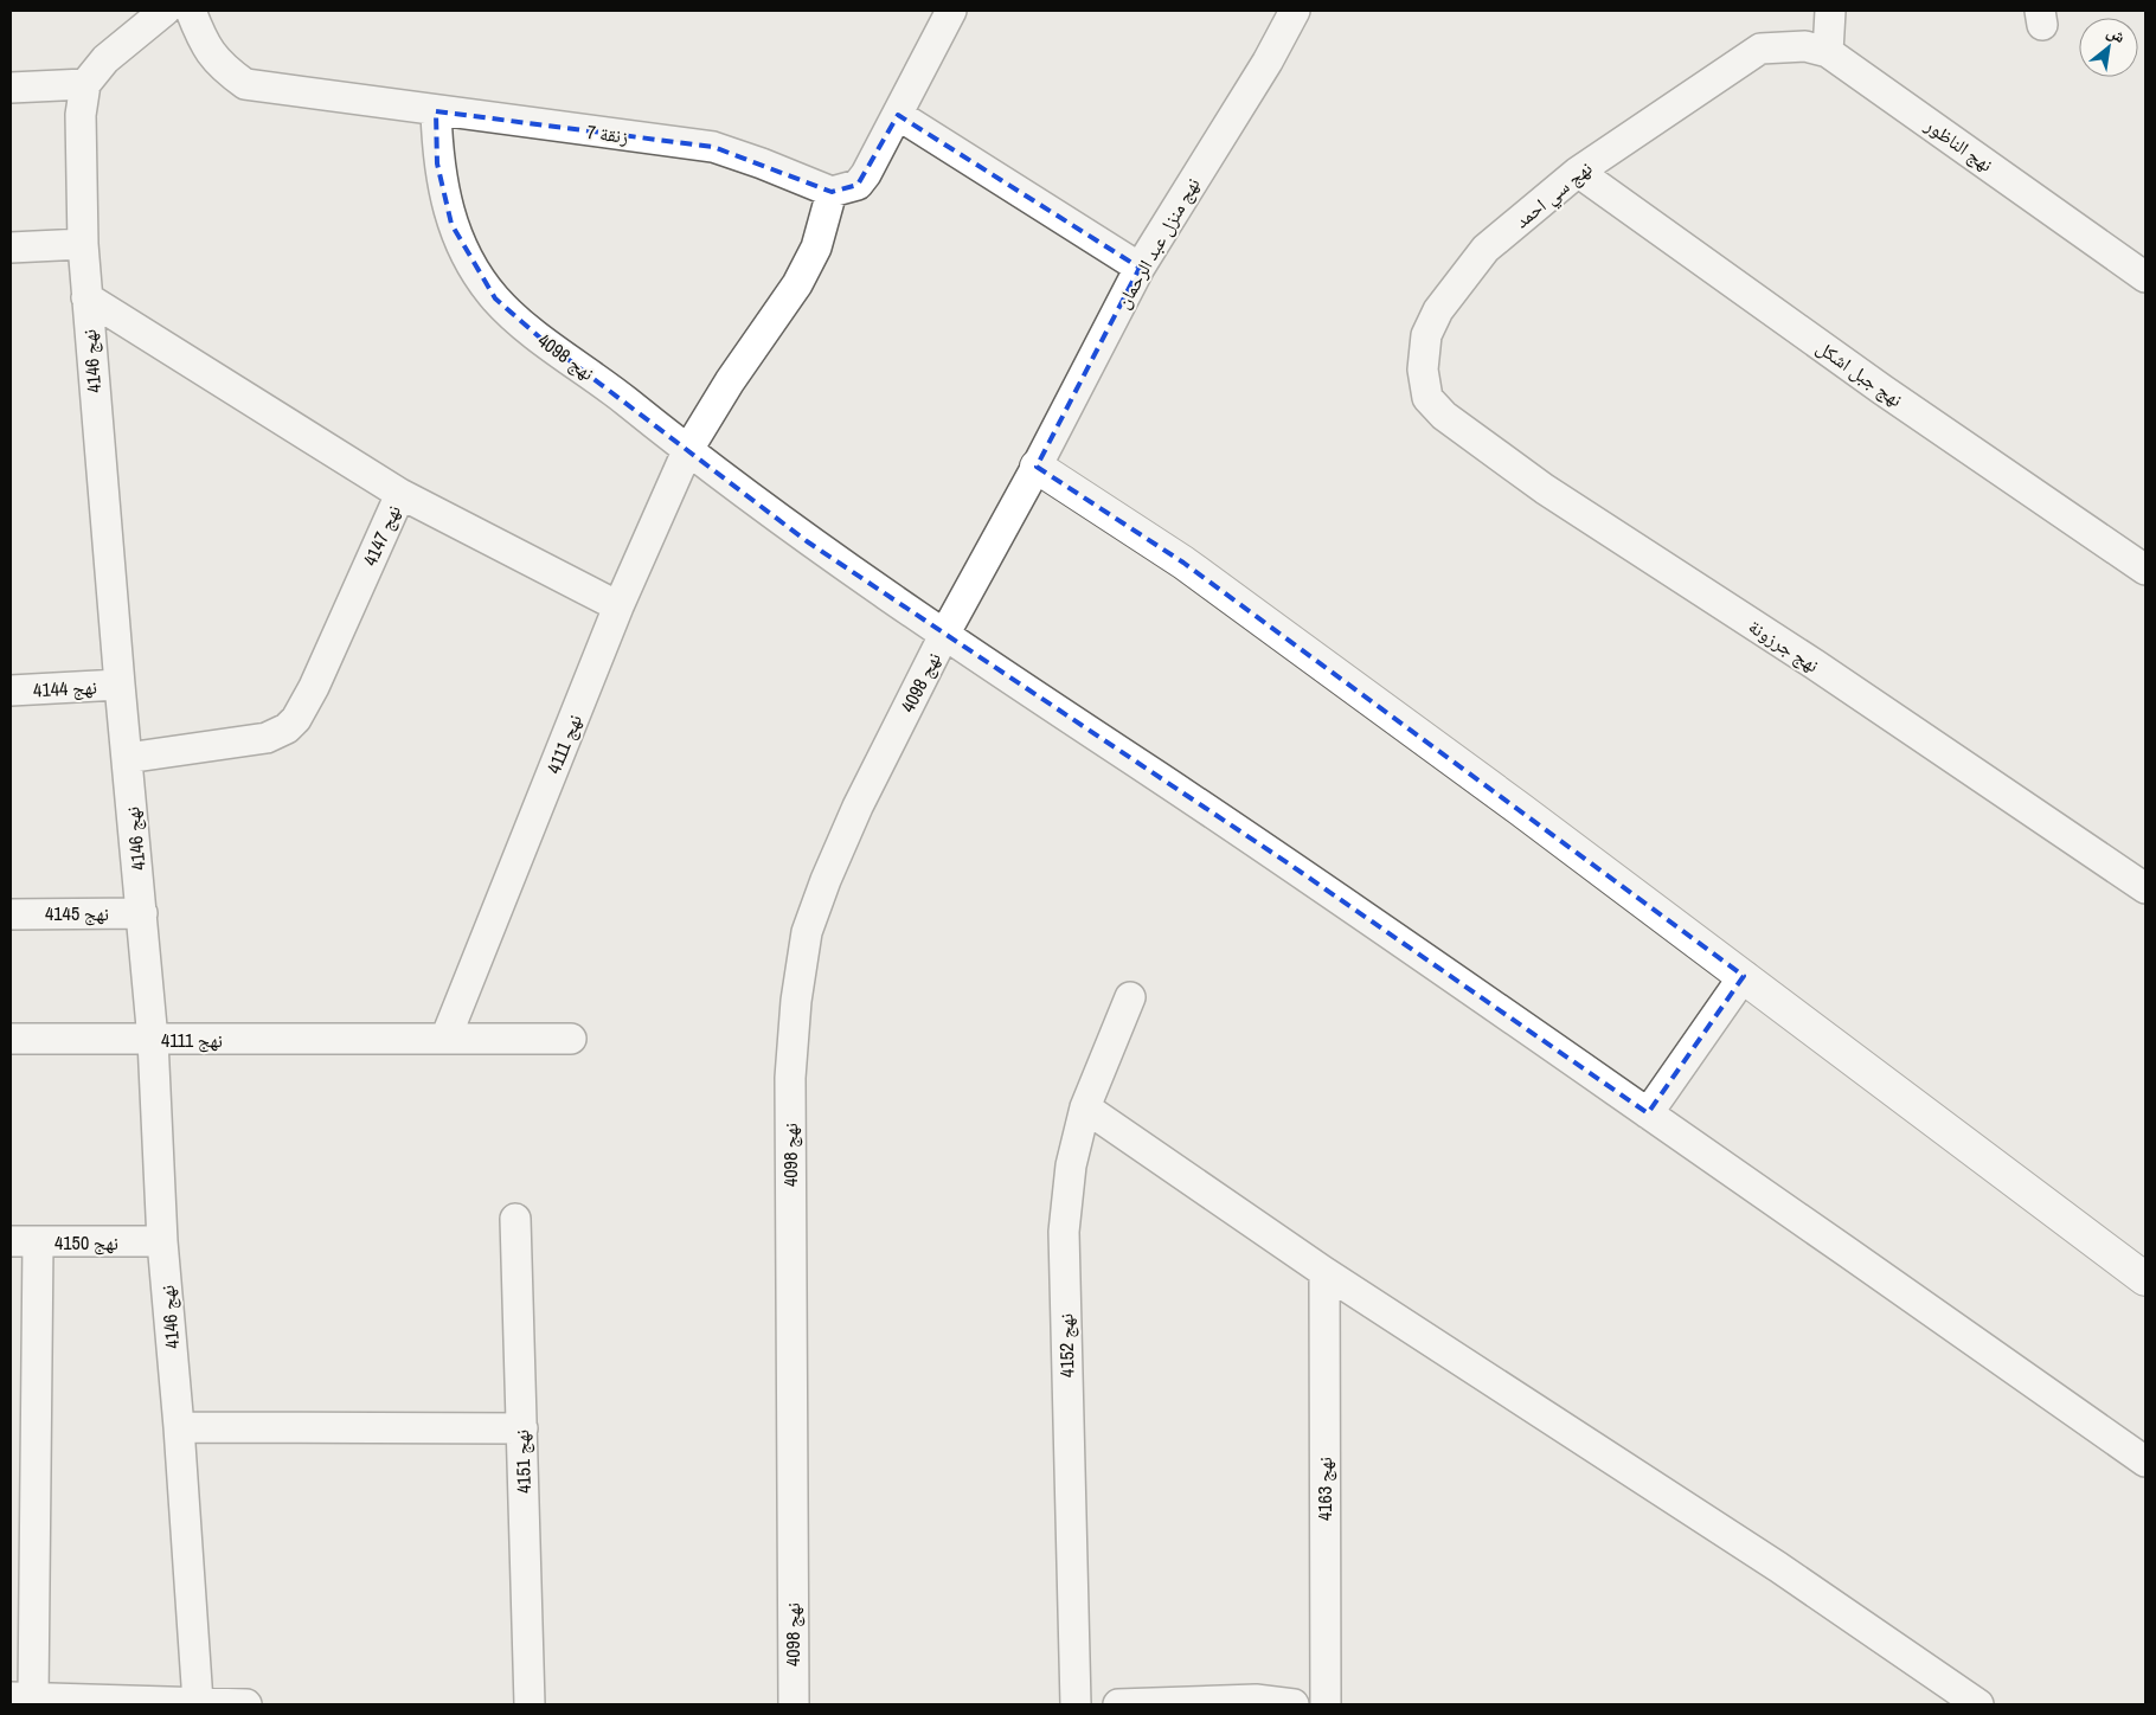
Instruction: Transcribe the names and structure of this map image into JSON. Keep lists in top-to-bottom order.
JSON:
{
  "streets": {
    "street": [
      "زنقة 7",
      "نهج الناظور",
      "نهج سي احمد",
      "نهج منزل عبد الرحمان",
      "نهج 4098",
      "نهج 4146",
      "نهج جبل اشكل",
      "نهج 4147",
      "نهج جرزونة",
      "نهج 4144",
      "نهج 4111",
      "نهج 4145",
      "نهج 4150",
      "نهج 4152",
      "نهج 4151",
      "نهج 4163"
    ]
  },
  "crossings": [
    ["زنقة 7", "نهج 4098"],
    ["زنقة 7", "نهج 4111"],
    ["نهج الناظور", "نهج سي احمد"],
    ["نهج سي احمد", "نهج جبل اشكل"],
    ["نهج سي احمد", "نهج جرزونة"],
    ["نهج منزل عبد الرحمان", "نهج 4098"],
    ["نهج 4098", "نهج 4111"],
    ["نهج 4146", "نهج 4147"],
    ["نهج 4146", "نهج 4144"],
    ["نهج 4146", "نهج 4111"],
    ["نهج 4146", "نهج 4145"],
    ["نهج 4146", "نهج 4150"]
  ],
  "north": "top right"
}
